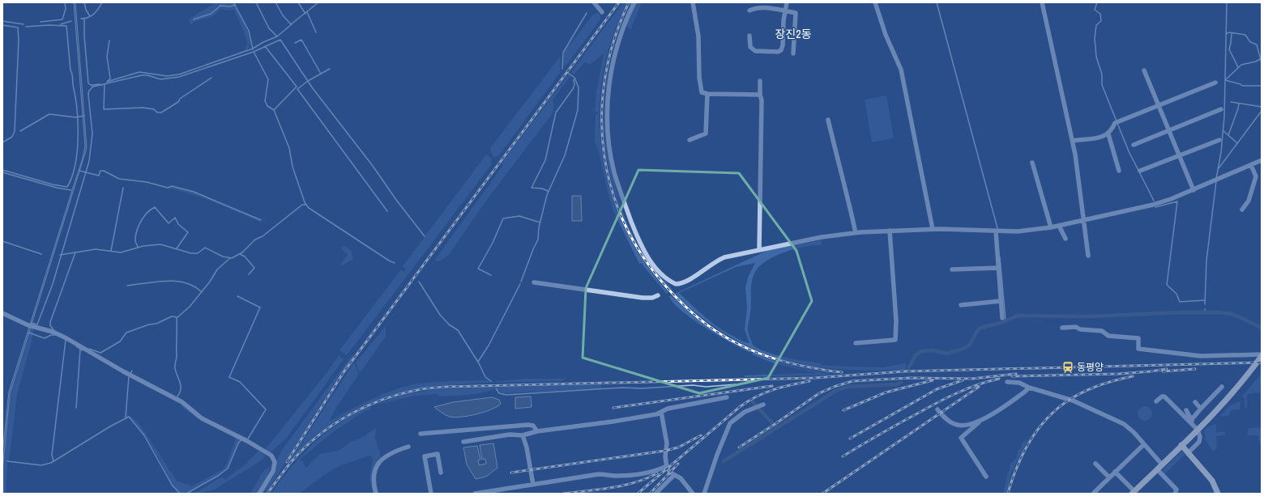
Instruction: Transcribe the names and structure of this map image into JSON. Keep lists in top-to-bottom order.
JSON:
{
  "districts": ["장진2동"],
  "places": {
    "station": ["동평양"]
  }
}
